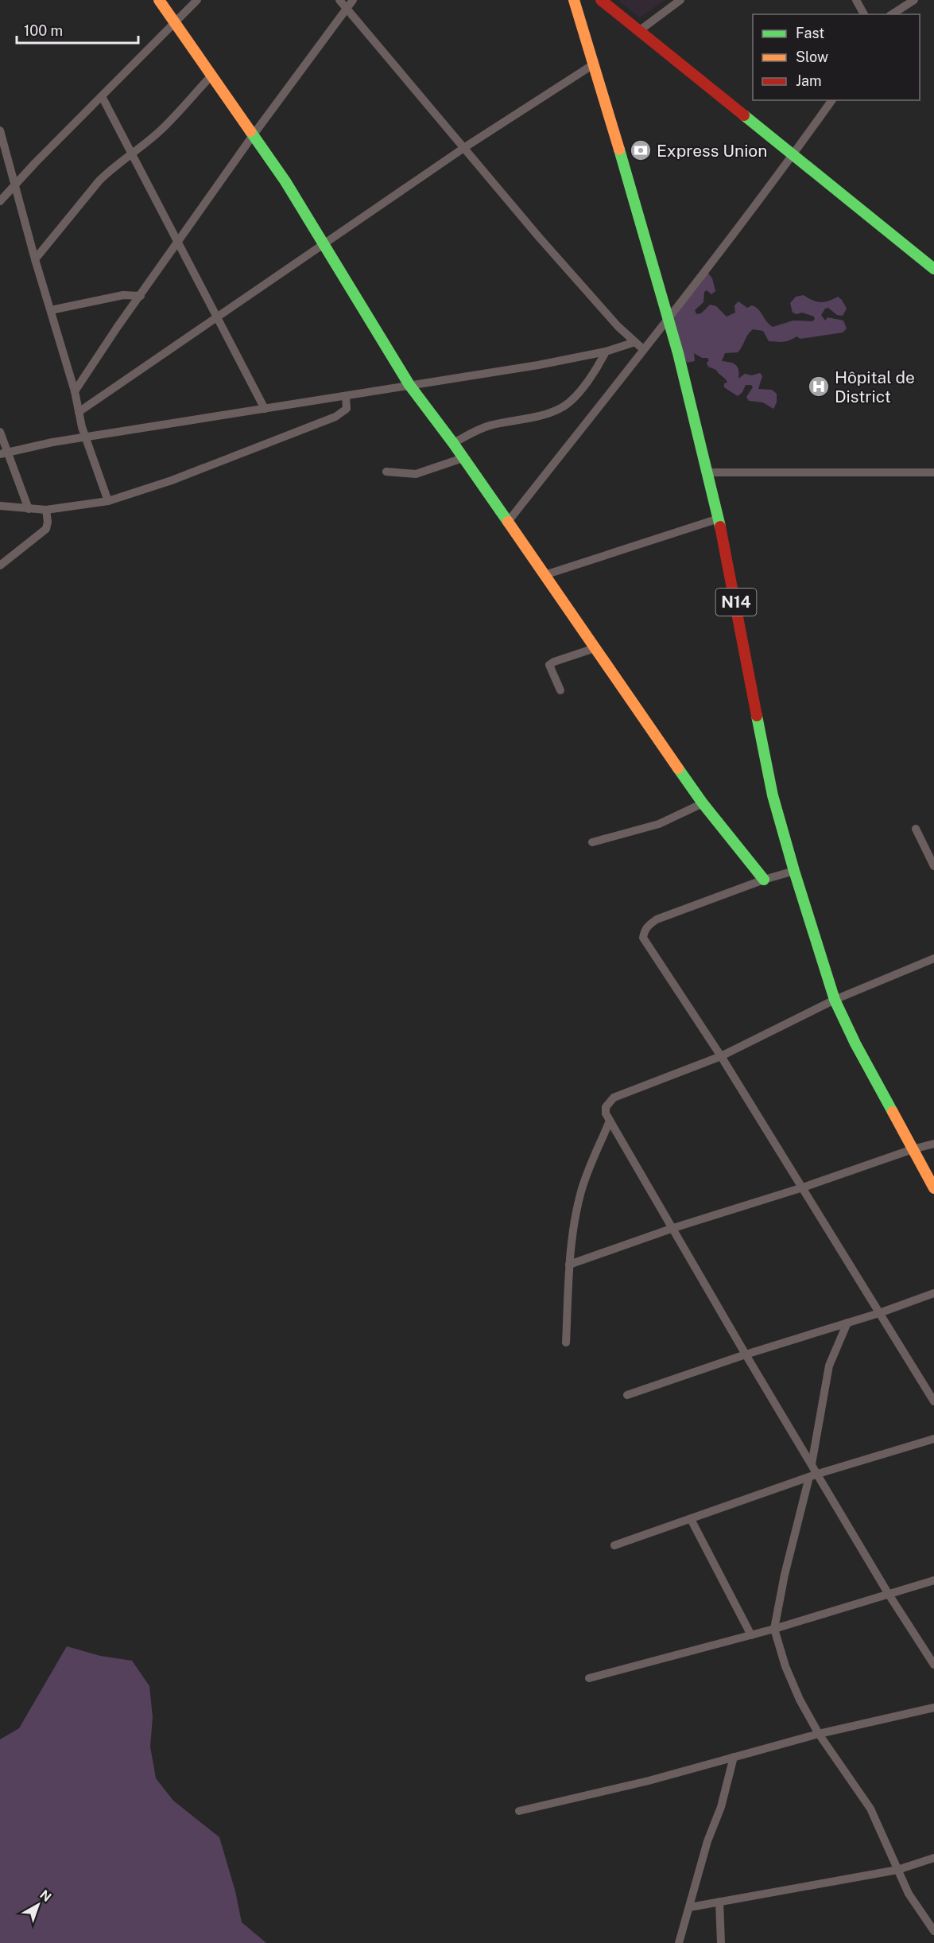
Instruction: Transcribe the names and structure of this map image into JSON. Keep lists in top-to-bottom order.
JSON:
{
  "streets": {
    "main road": ["N14"]
  },
  "places": {
    "bank": ["Express Union"],
    "hospital": ["Hôpital de District"]
  },
  "legend": ["Fast", "Slow", "Jam"],
  "scale_bar": "100 m",
  "north": "top right"
}
